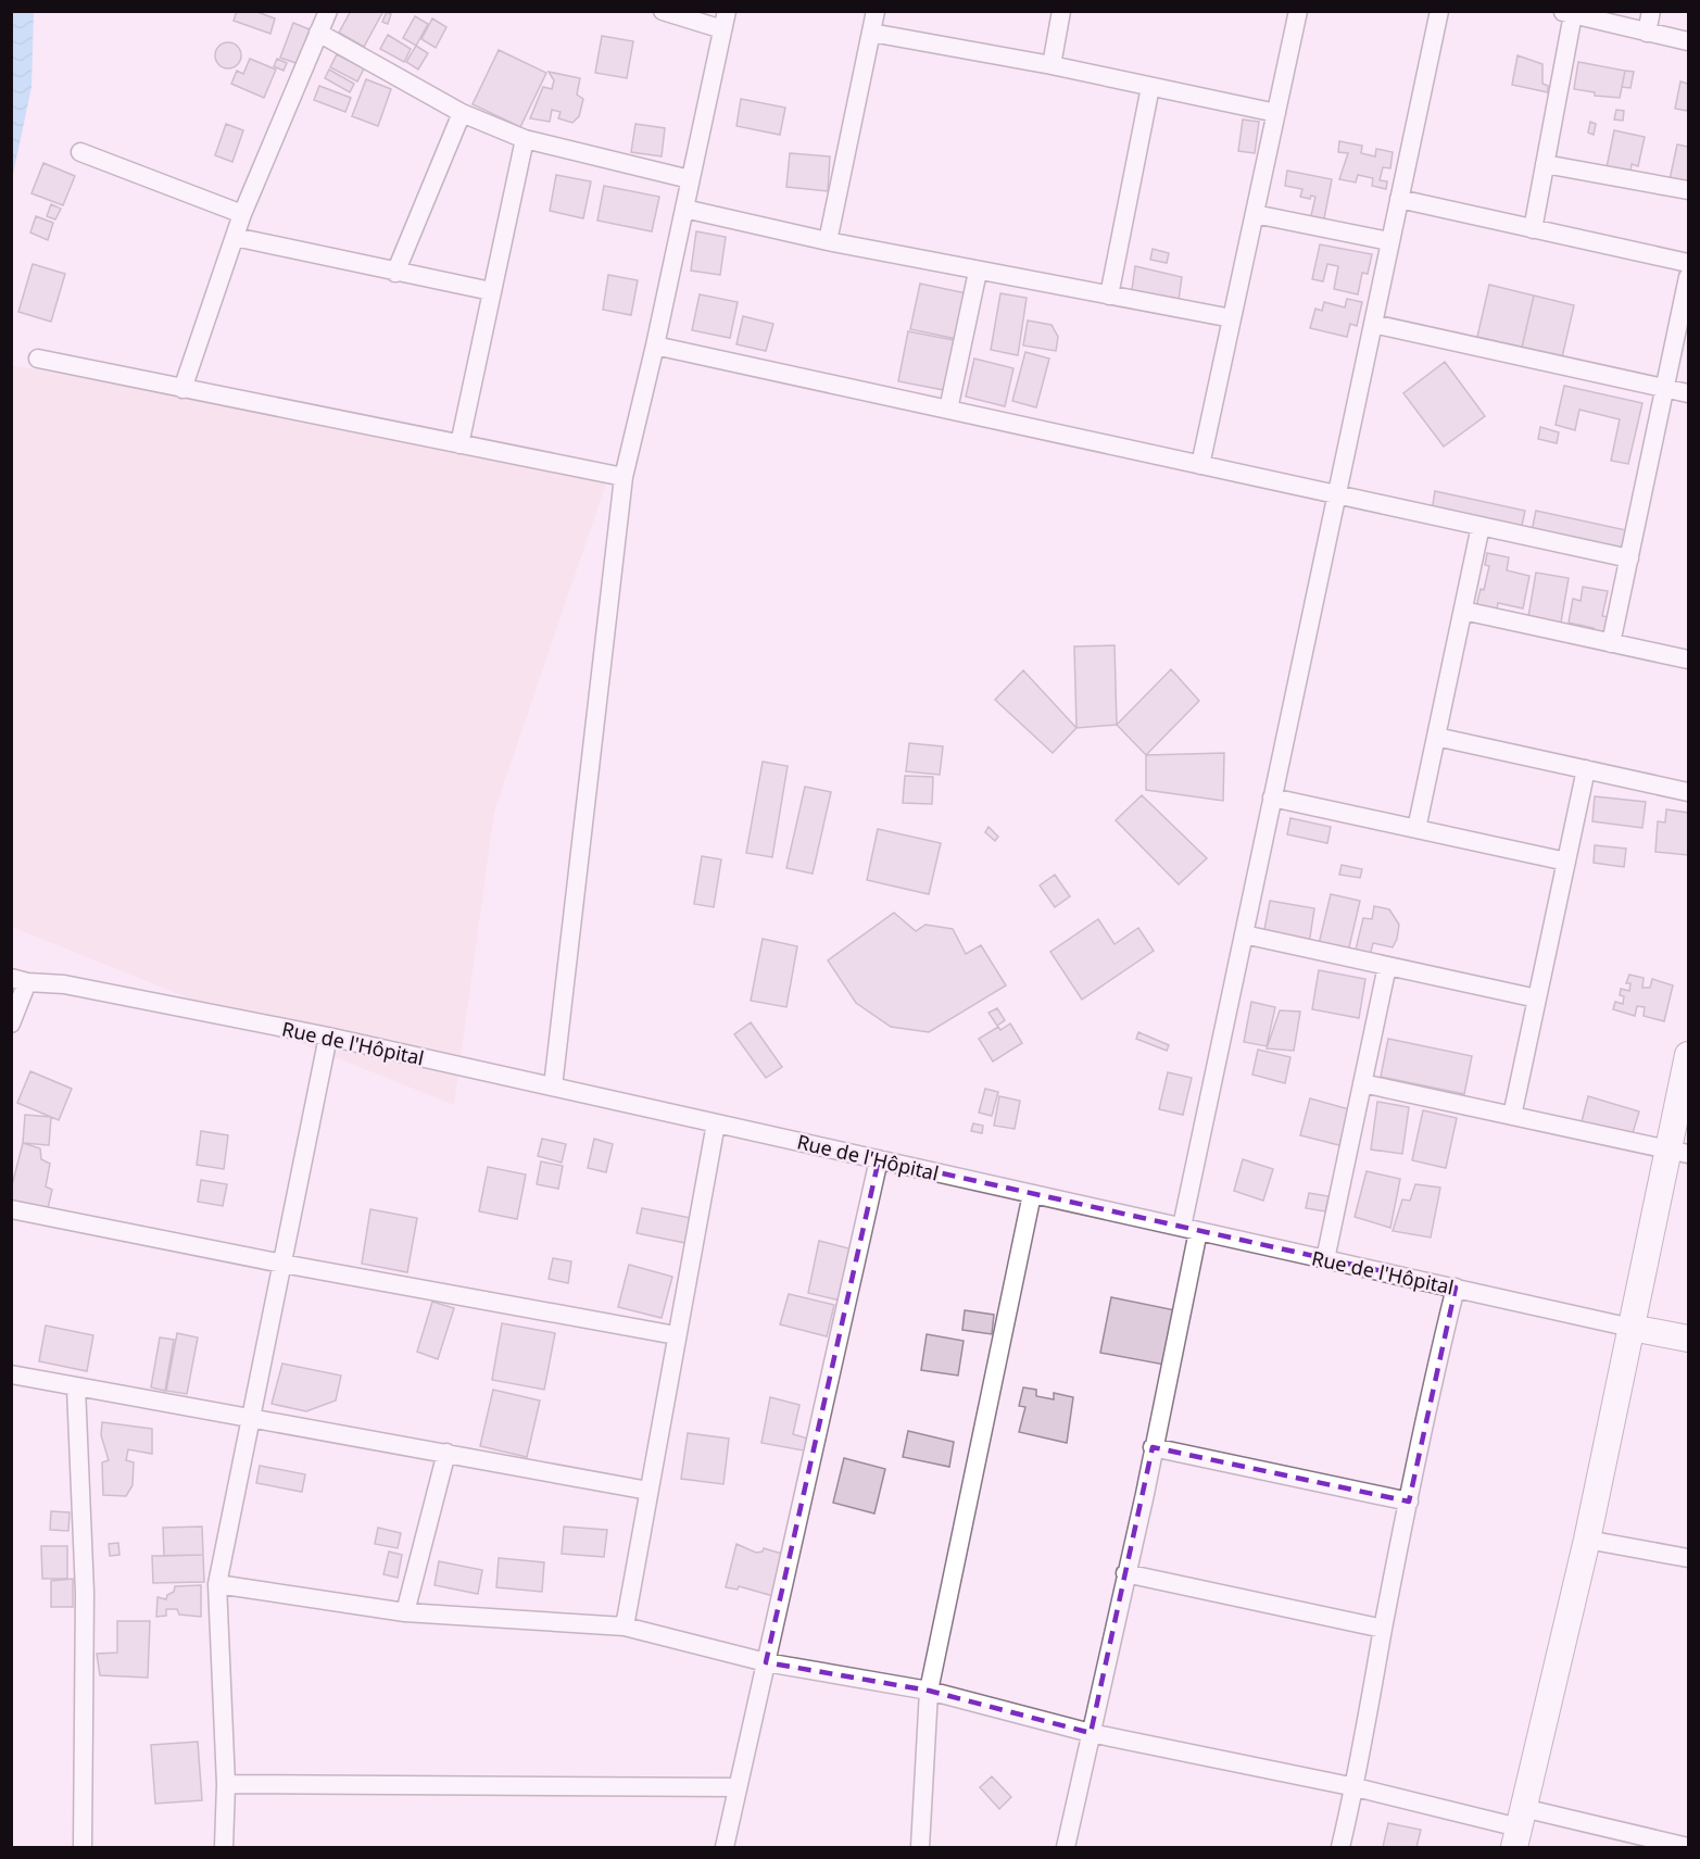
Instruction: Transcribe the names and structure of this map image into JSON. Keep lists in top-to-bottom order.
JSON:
{
  "streets": {
    "main road": ["Rue de l'Hôpital"]
  }
}
